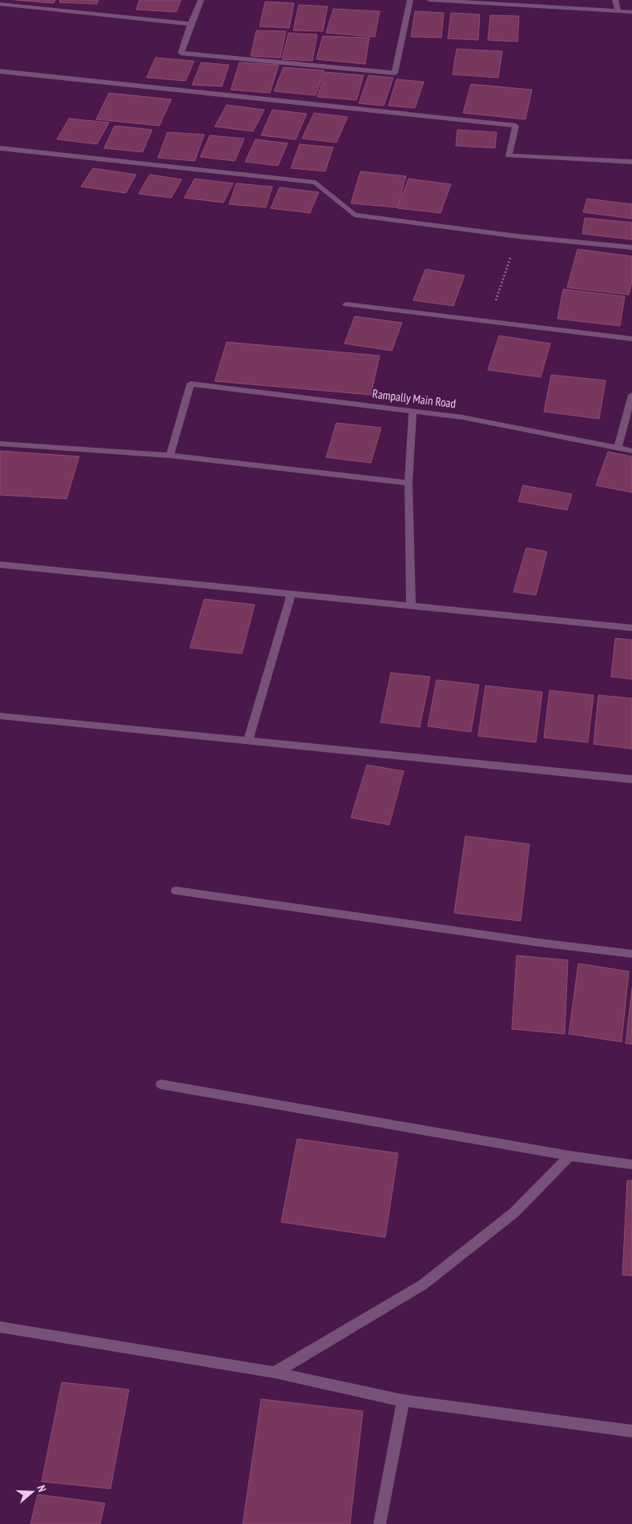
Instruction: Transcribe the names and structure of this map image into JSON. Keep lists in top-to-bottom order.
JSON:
{
  "streets": {
    "street": ["Rampally Main Road"]
  },
  "north": "right"
}
